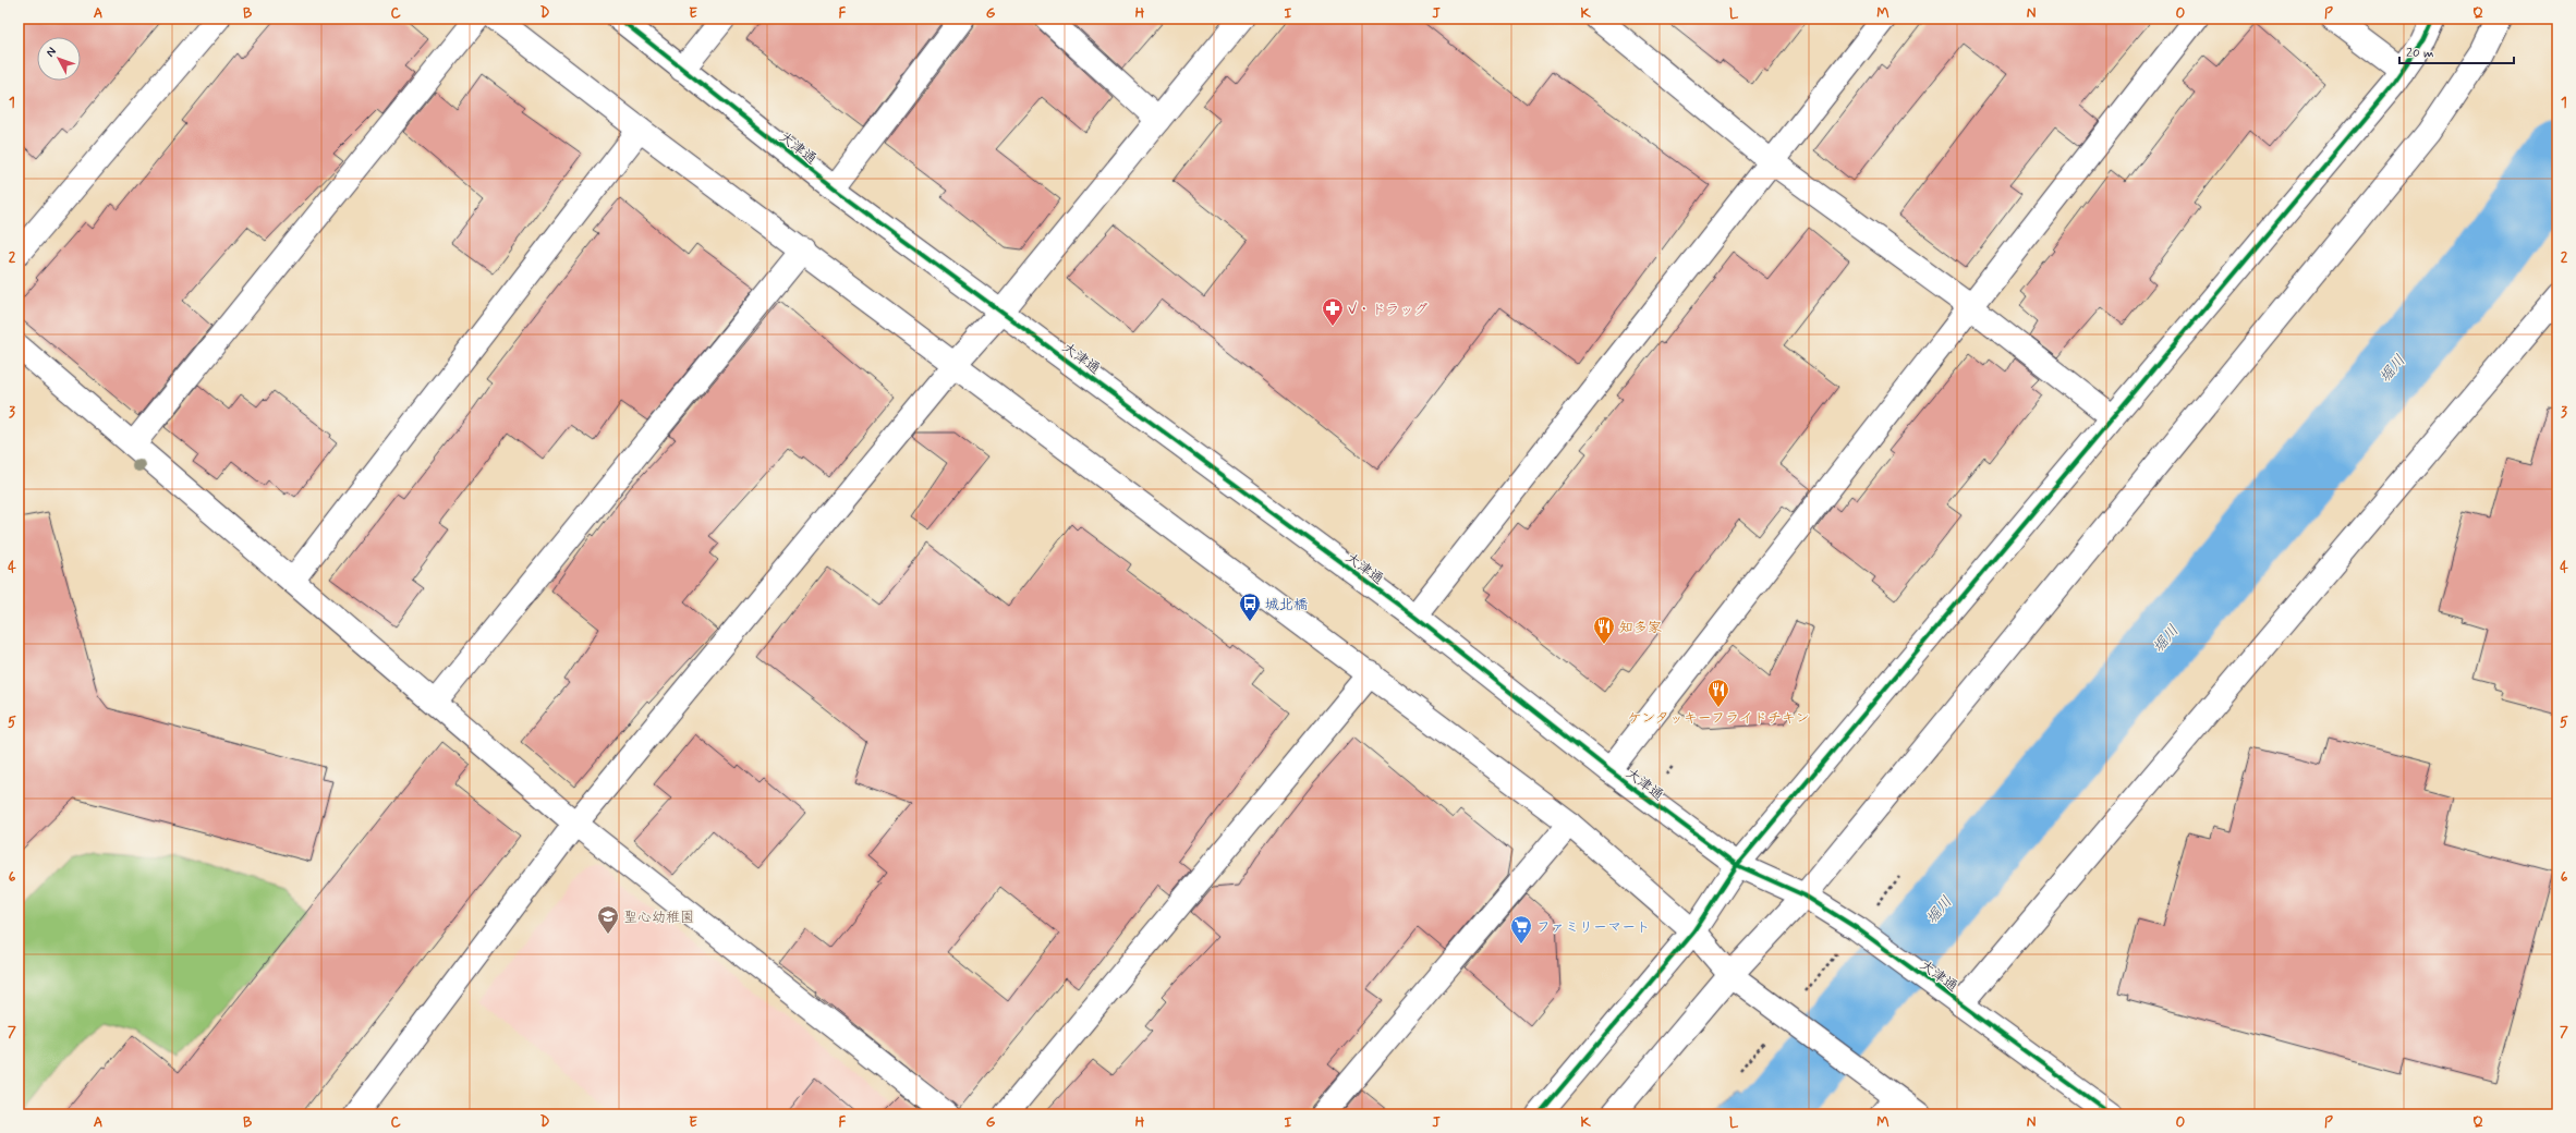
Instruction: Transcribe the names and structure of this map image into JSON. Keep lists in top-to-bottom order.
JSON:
{
  "streets": {
    "street": ["大津通"]
  },
  "water": ["堀川"],
  "places": {
    "pharmacy": ["V・ドラッグ"],
    "bus stop": ["城北橋"],
    "restaurant": ["知多家", "ケンタッキーフライドチキン"],
    "school or university": ["聖心幼稚園"],
    "supermarket": ["ファミリーマート"]
  },
  "scale_bar": "20 m",
  "north": "top left",
  "grid": {
    "columns": [
      "A",
      "B",
      "C",
      "D",
      "E",
      "F",
      "G",
      "H",
      "I",
      "J",
      "K",
      "L",
      "M",
      "N",
      "O",
      "P",
      "Q"
    ],
    "rows": [
      "1",
      "2",
      "3",
      "4",
      "5",
      "6",
      "7"
    ]
  }
}
